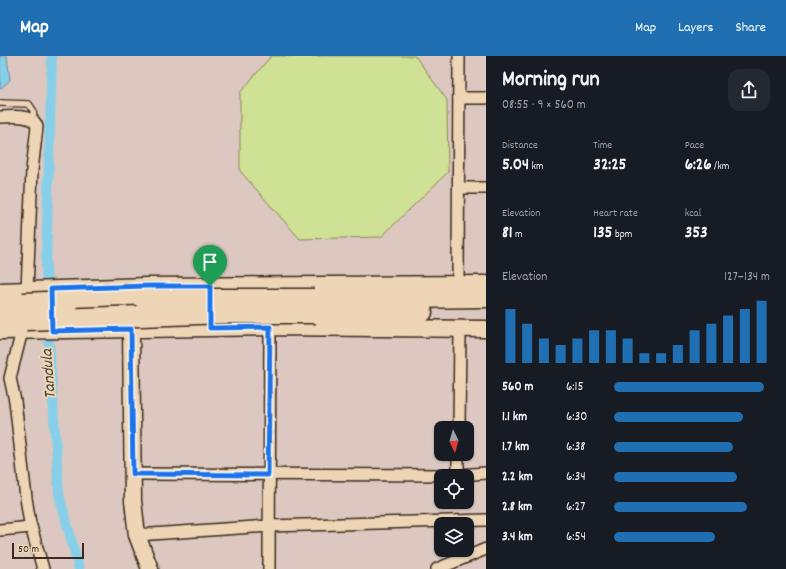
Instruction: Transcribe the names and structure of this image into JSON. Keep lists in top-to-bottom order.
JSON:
{
  "water": ["Tandula"],
  "scale_bar": "50 m",
  "north": "bottom",
  "page": {
    "header": "Map",
    "nav": ["Map", "Layers", "Share"],
    "heading": ["Morning run", "08:55 · 9 × 560 m"],
    "stats": [
      ["Distance", "5.04 km"],
      ["Time", "32:25"],
      ["Pace", "6:26 /km"],
      ["Elevation", "81 m"],
      ["Heart rate", "135 bpm"],
      ["kcal", "353"]
    ],
    "chart": ["Elevation", "127–134 m"],
    "list": [
      {
        "name": "560 m",
        "note": "6:15"
      },
      {
        "name": "1.1 km",
        "note": "6:30"
      },
      {
        "name": "1.7 km",
        "note": "6:38"
      },
      {
        "name": "2.2 km",
        "note": "6:34"
      },
      {
        "name": "2.8 km",
        "note": "6:27"
      },
      {
        "name": "3.4 km",
        "note": "6:54"
      }
    ],
    "scale": "50 m"
  }
}
